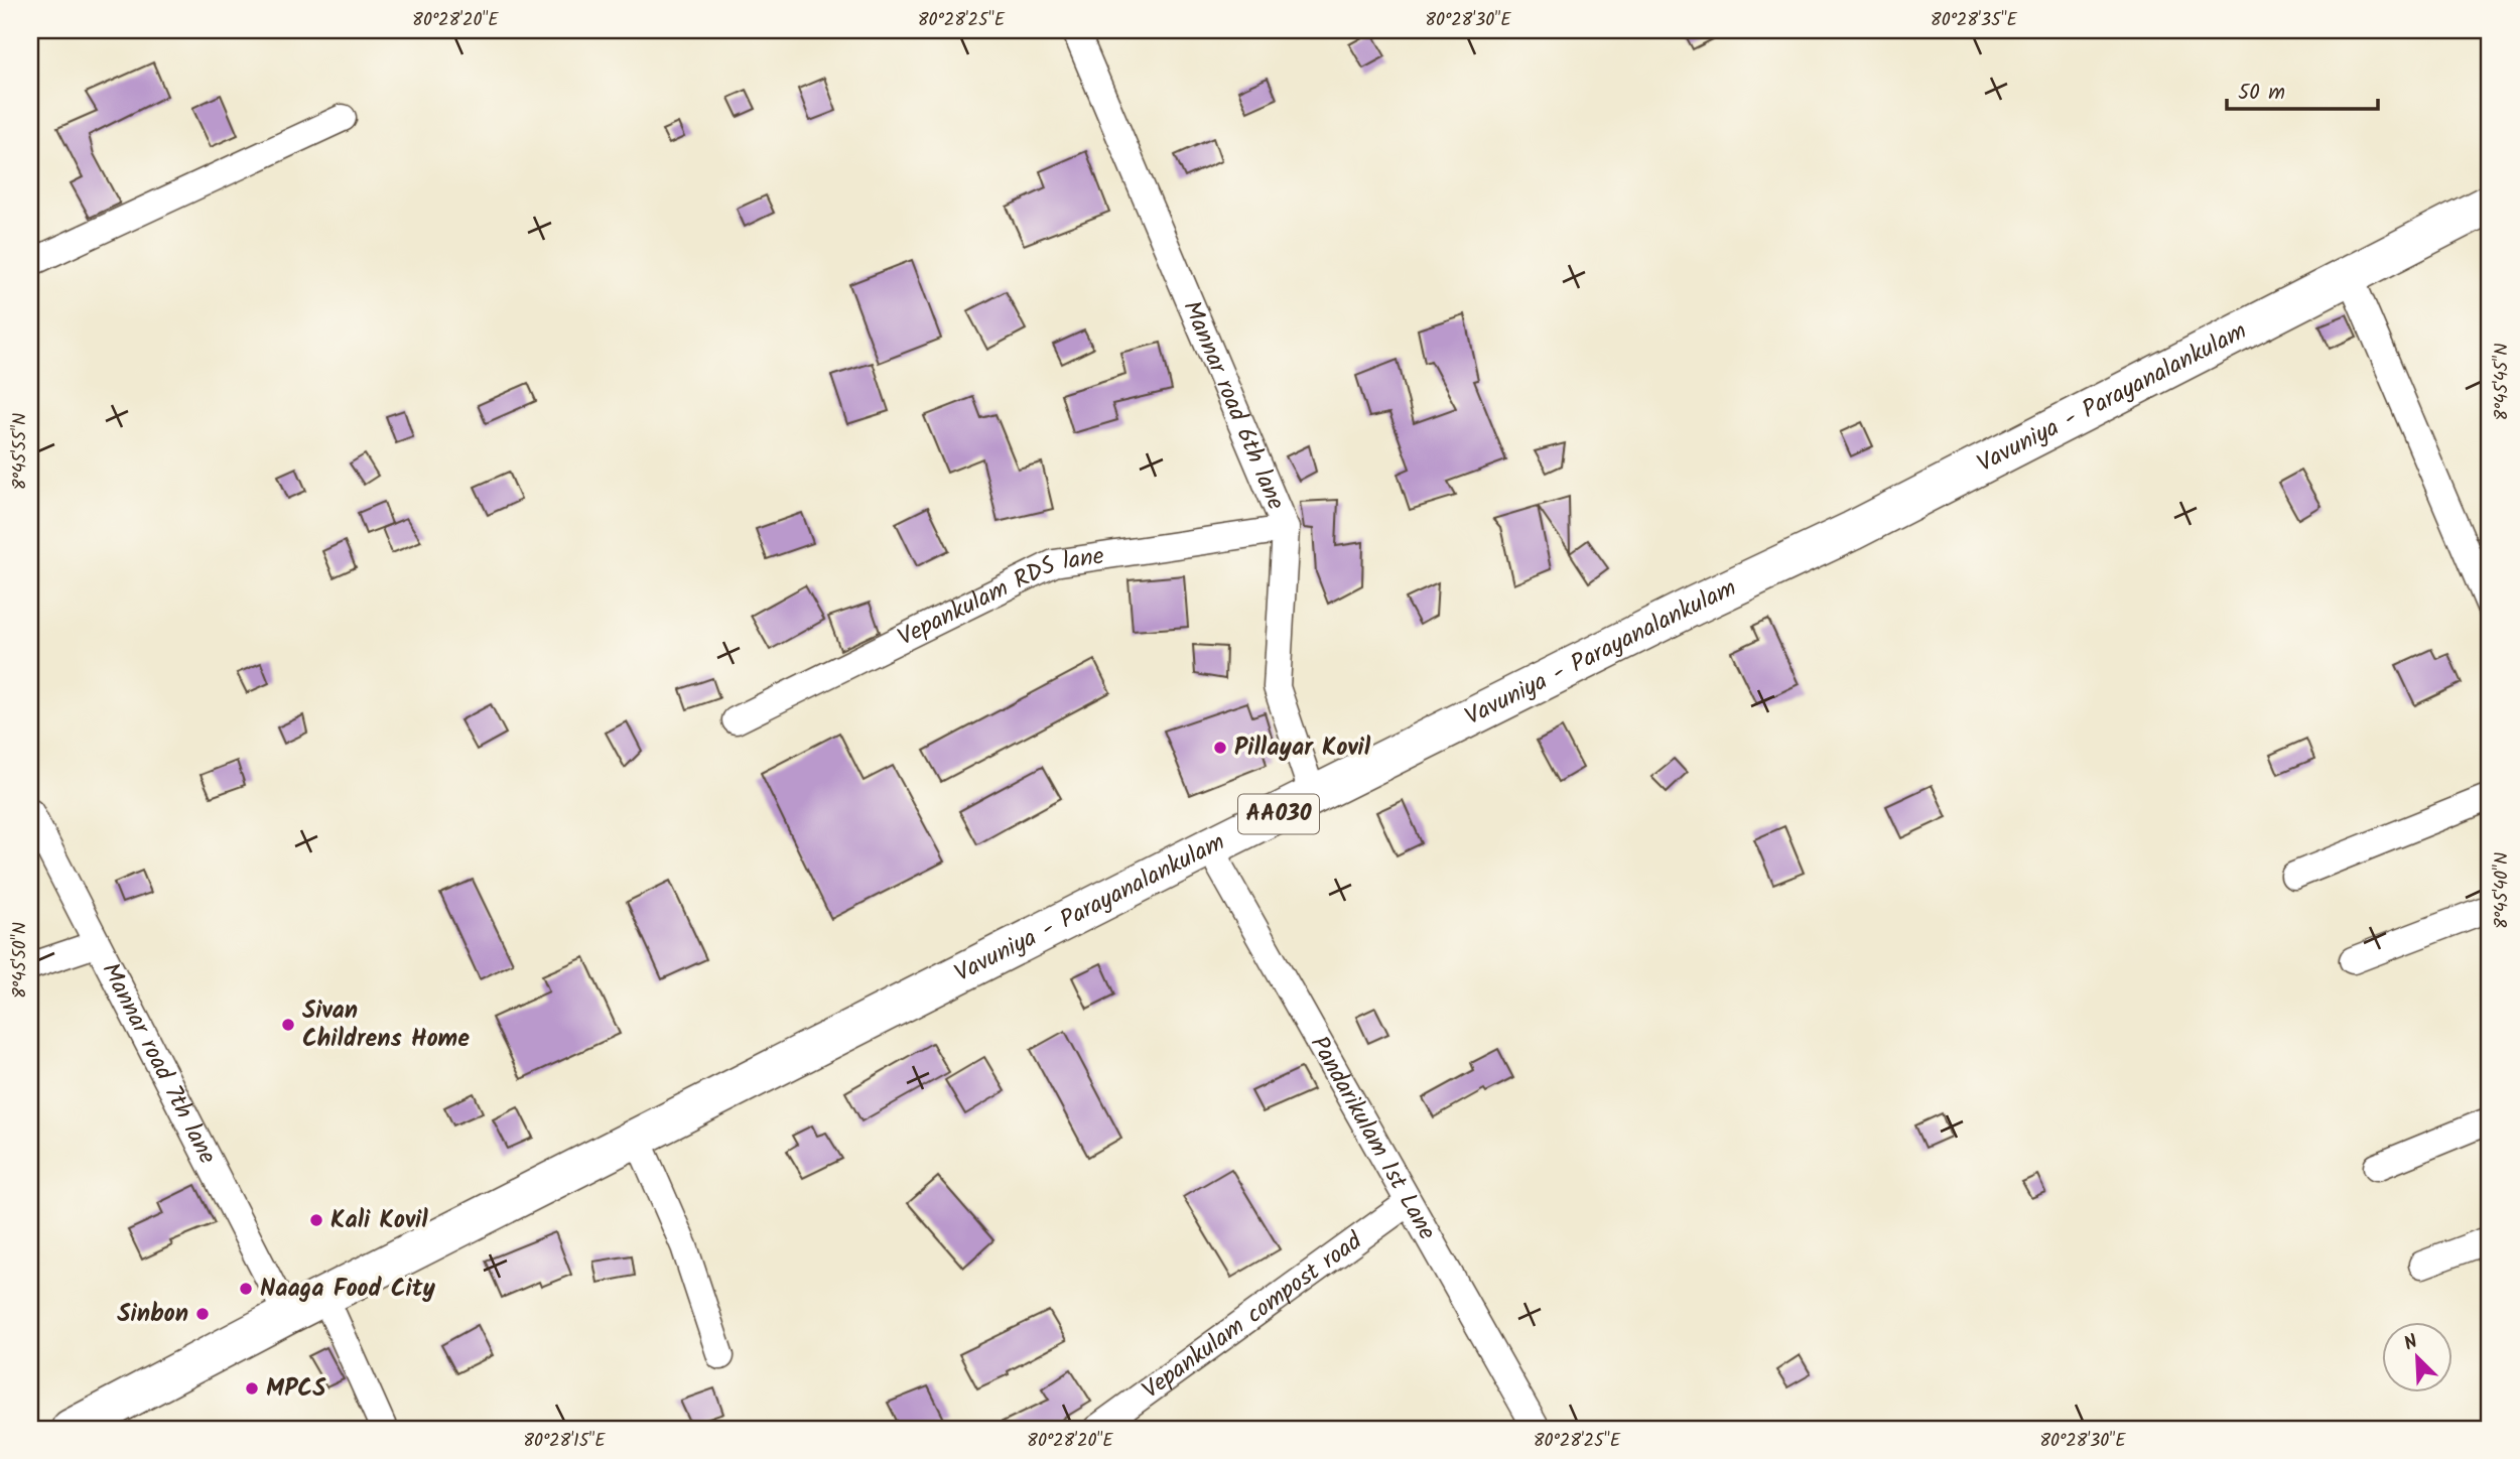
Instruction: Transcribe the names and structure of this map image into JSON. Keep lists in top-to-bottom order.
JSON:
{
  "streets": {
    "highway": ["Vavuniya - Parayanalankulam", "AA030"],
    "street": [
      "Mannar road 6th lane",
      "Vepankulam RDS lane",
      "Mannar road 7th lane",
      "Pandarikulam 1st Lane",
      "Vepankulam compost road"
    ]
  },
  "crossings": [
    ["Vavuniya - Parayanalankulam", "Mannar road 6th lane"],
    ["Vavuniya - Parayanalankulam", "Mannar road 7th lane"],
    ["Vavuniya - Parayanalankulam", "Pandarikulam 1st Lane"],
    ["Mannar road 6th lane", "Vepankulam RDS lane"],
    ["Pandarikulam 1st Lane", "Vepankulam compost road"]
  ],
  "places": [
    "Pillayar Kovil",
    "Sivan Childrens Home",
    "Kali Kovil",
    "Naaga Food City",
    "Sinbon",
    "MPCS"
  ],
  "scale_bar": "50 m",
  "north": "top left",
  "coordinates": [
    "80°28'20\"E",
    "80°28'25\"E",
    "80°28'30\"E",
    "80°28'35\"E",
    "8°45'45\"N",
    "8°45'55\"N",
    "8°45'40\"N",
    "8°45'50\"N",
    "80°28'15\"E"
  ]
}
